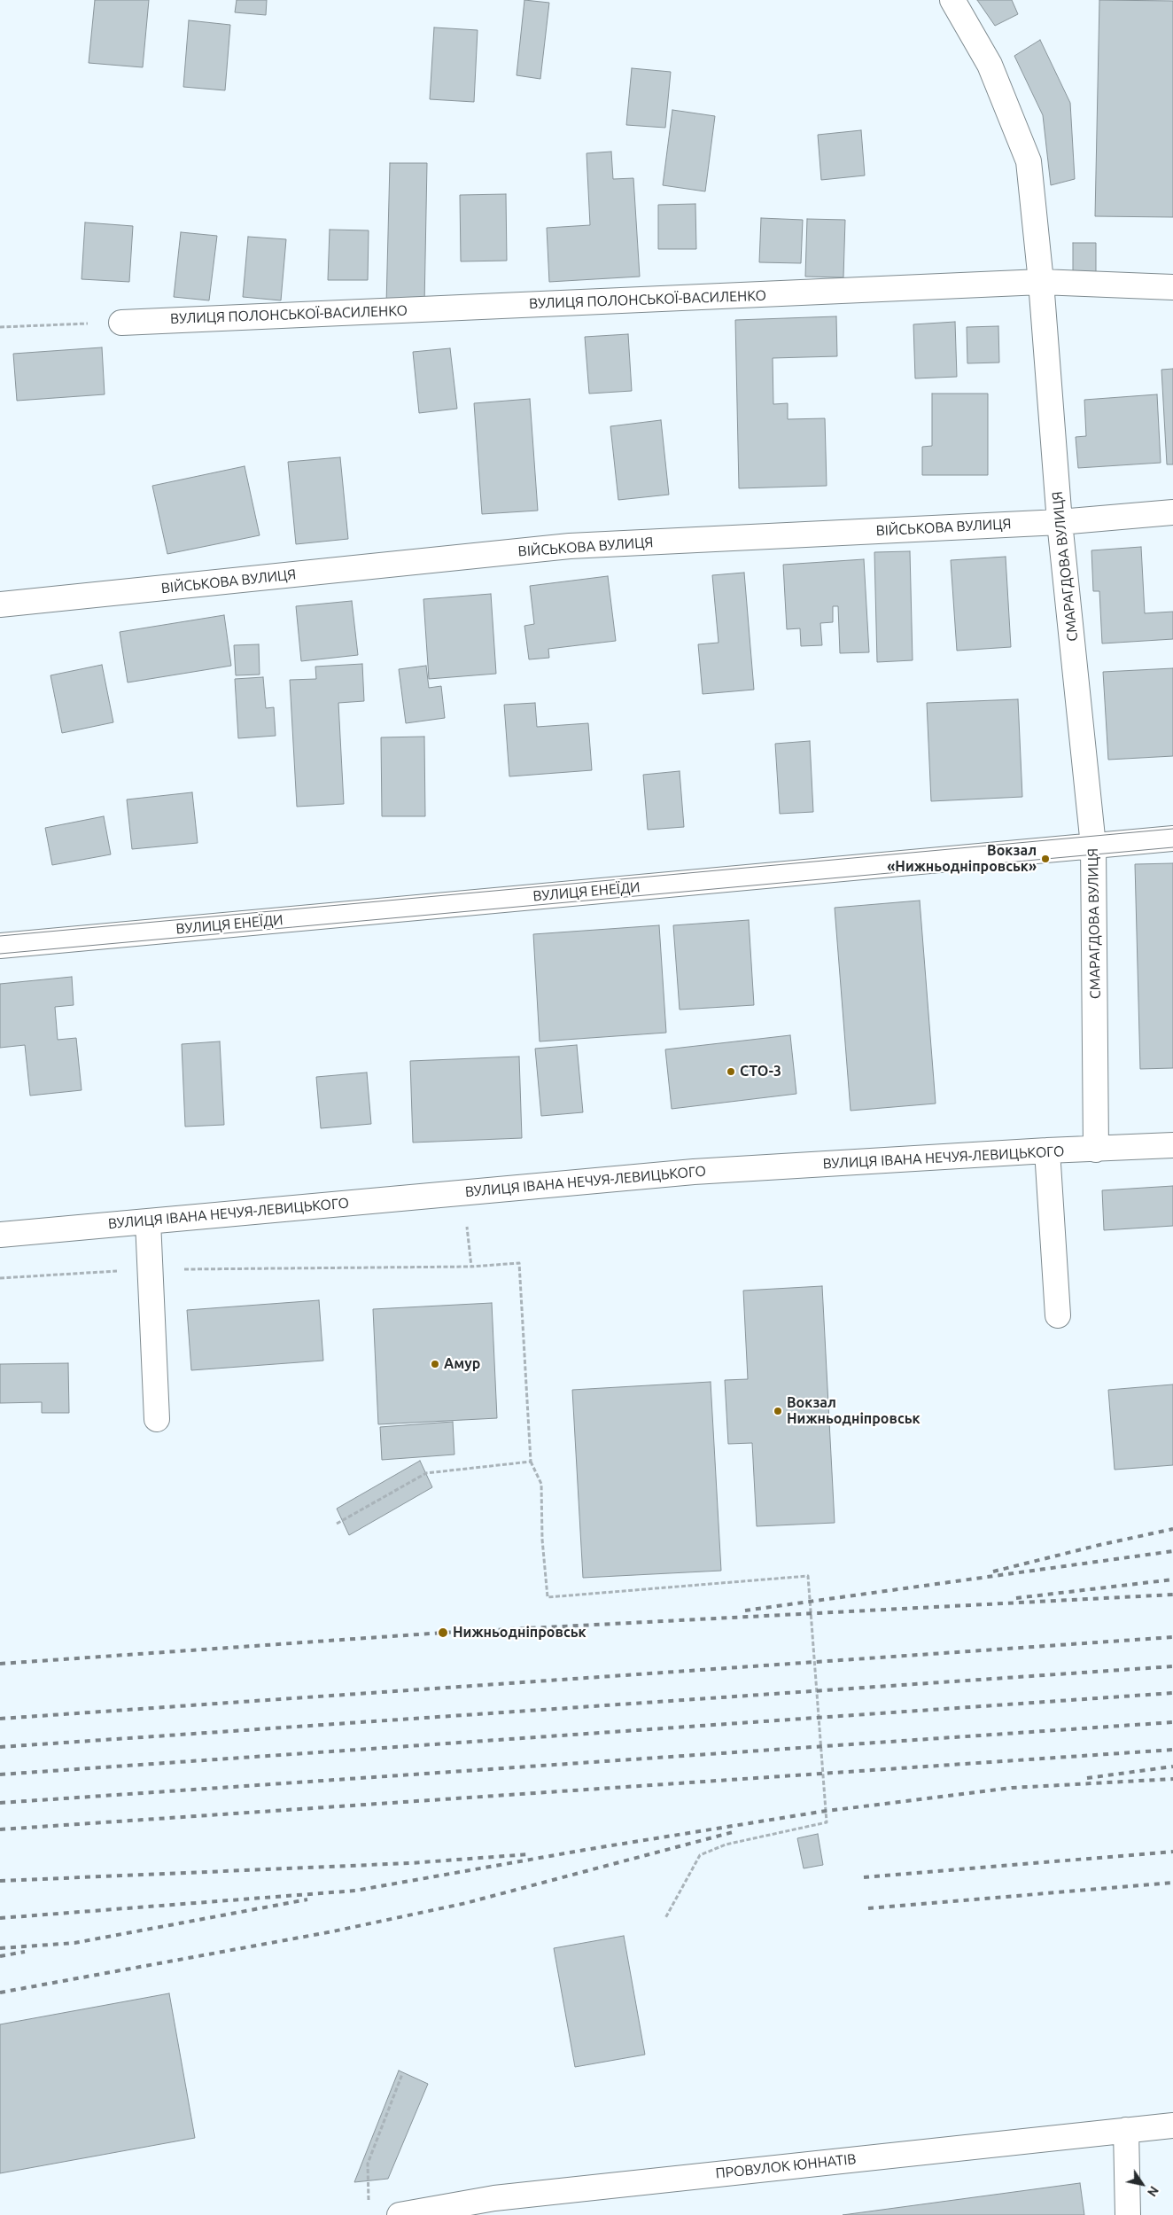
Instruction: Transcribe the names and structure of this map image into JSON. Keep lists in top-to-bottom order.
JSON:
{
  "streets": {
    "street": [
      "ВУЛИЦЯ ПОЛОНСЬКОЇ-ВАСИЛЕНКО",
      "ВІЙСЬКОВА ВУЛИЦЯ",
      "СМАРАГДОВА ВУЛИЦЯ",
      "ВУЛИЦЯ ЕНЕЇДИ",
      "ВУЛИЦЯ ІВАНА НЕЧУЯ-ЛЕВИЦЬКОГО",
      "ПРОВУЛОК ЮННАТІВ"
    ]
  },
  "crossings": [
    ["ВУЛИЦЯ ПОЛОНСЬКОЇ-ВАСИЛЕНКО", "СМАРАГДОВА ВУЛИЦЯ"],
    ["ВІЙСЬКОВА ВУЛИЦЯ", "СМАРАГДОВА ВУЛИЦЯ"],
    ["СМАРАГДОВА ВУЛИЦЯ", "ВУЛИЦЯ ЕНЕЇДИ"],
    ["СМАРАГДОВА ВУЛИЦЯ", "ВУЛИЦЯ ІВАНА НЕЧУЯ-ЛЕВИЦЬКОГО"]
  ],
  "places": [
    "Вокзал «Нижньодніпровськ»",
    "СТО-3",
    "Амур",
    "Вокзал Нижньодніпровськ",
    "Нижньодніпровськ"
  ],
  "north": "bottom right"
}
